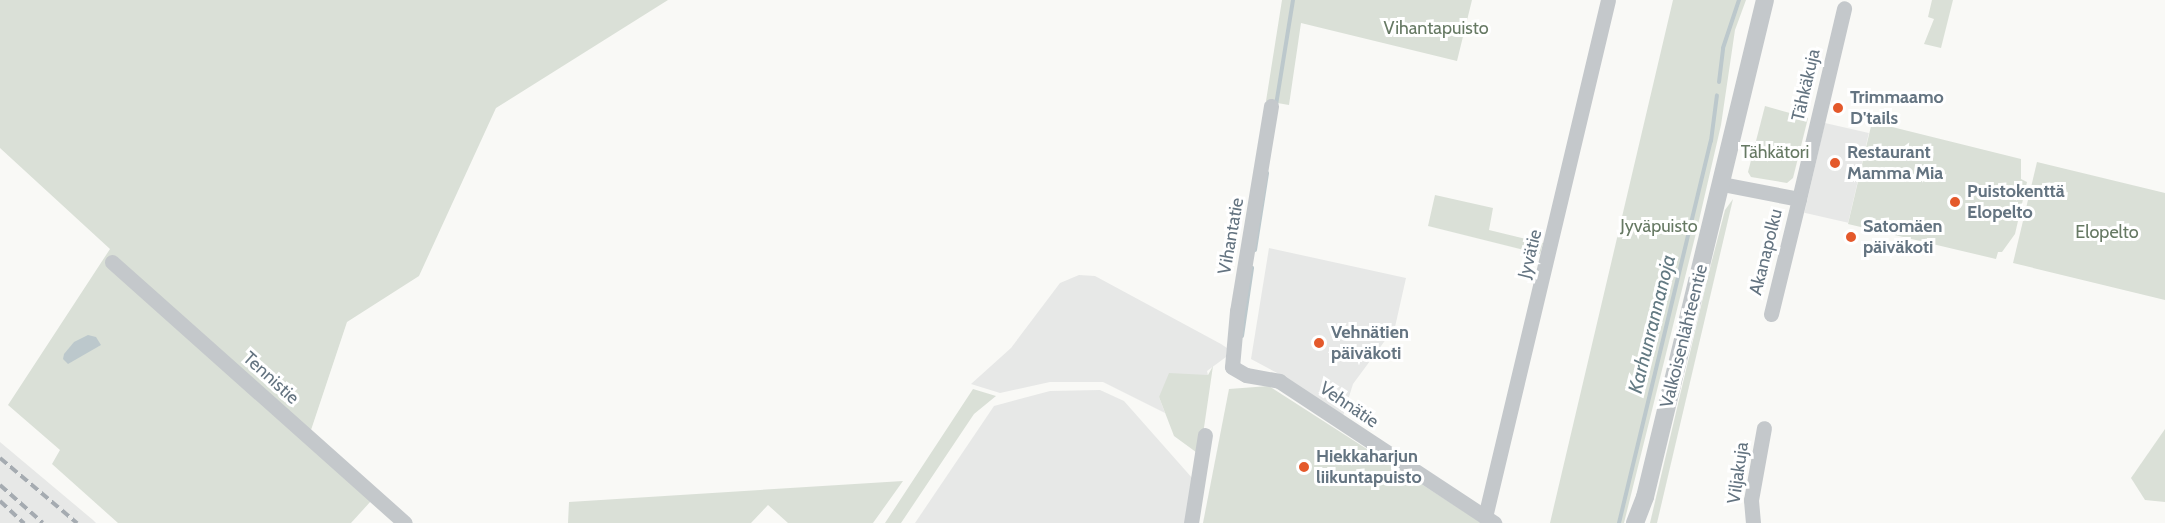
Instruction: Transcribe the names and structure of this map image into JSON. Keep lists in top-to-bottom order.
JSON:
{
  "streets": {
    "street": [
      "Tähkäkuja",
      "Vihantatie",
      "Akanapolku",
      "Jyvätie",
      "Valkoisenlähteentie",
      "Tennistie",
      "Vehnätie",
      "Viljakuja"
    ]
  },
  "crossings": [
    ["Tähkäkuja", "Akanapolku"],
    ["Vihantatie", "Vehnätie"],
    ["Jyvätie", "Vehnätie"]
  ],
  "water": ["Karhunrannanoja"],
  "parks": [
    "Vihantapuisto",
    "Tähkätori",
    "Jyväpuisto",
    "Elopelto"
  ],
  "places": [
    "Trimmaamo D'tails",
    "Restaurant Mamma Mia",
    "Puistokenttä Elopelto",
    "Satomäen päiväkoti",
    "Vehnätien päiväkoti",
    "Hiekkaharjun liikuntapuisto"
  ]
}
